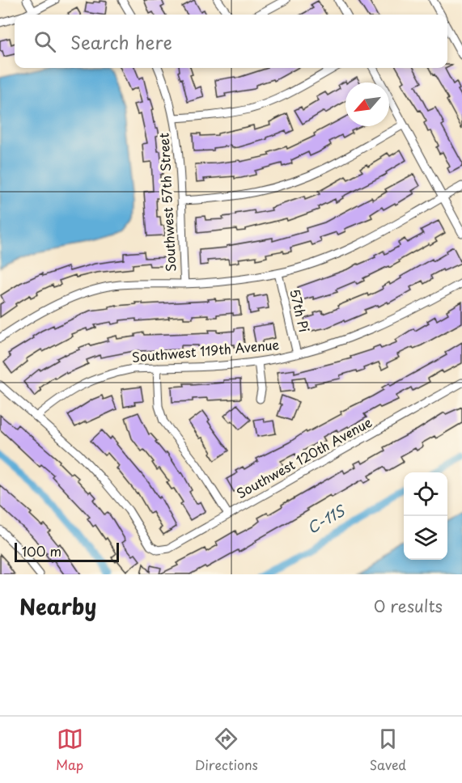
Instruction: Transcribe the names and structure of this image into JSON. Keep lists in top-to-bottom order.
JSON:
{
  "streets": {
    "street": [
      "Southwest 57th Street",
      "57th Pi",
      "Southwest 119th Avenue",
      "Southwest 120th Avenue"
    ]
  },
  "crossings": [
    ["57th Pi", "Southwest 119th Avenue"],
    ["Southwest 119th Avenue", "Southwest 120th Avenue"]
  ],
  "water": ["C-11S"],
  "scale_bar": "100 m",
  "north": "bottom left",
  "page": {
    "search": "Search here",
    "scale": "100 m",
    "heading": ["Nearby", "0 results"],
    "nav": ["Map", "Directions", "Saved"]
  }
}
